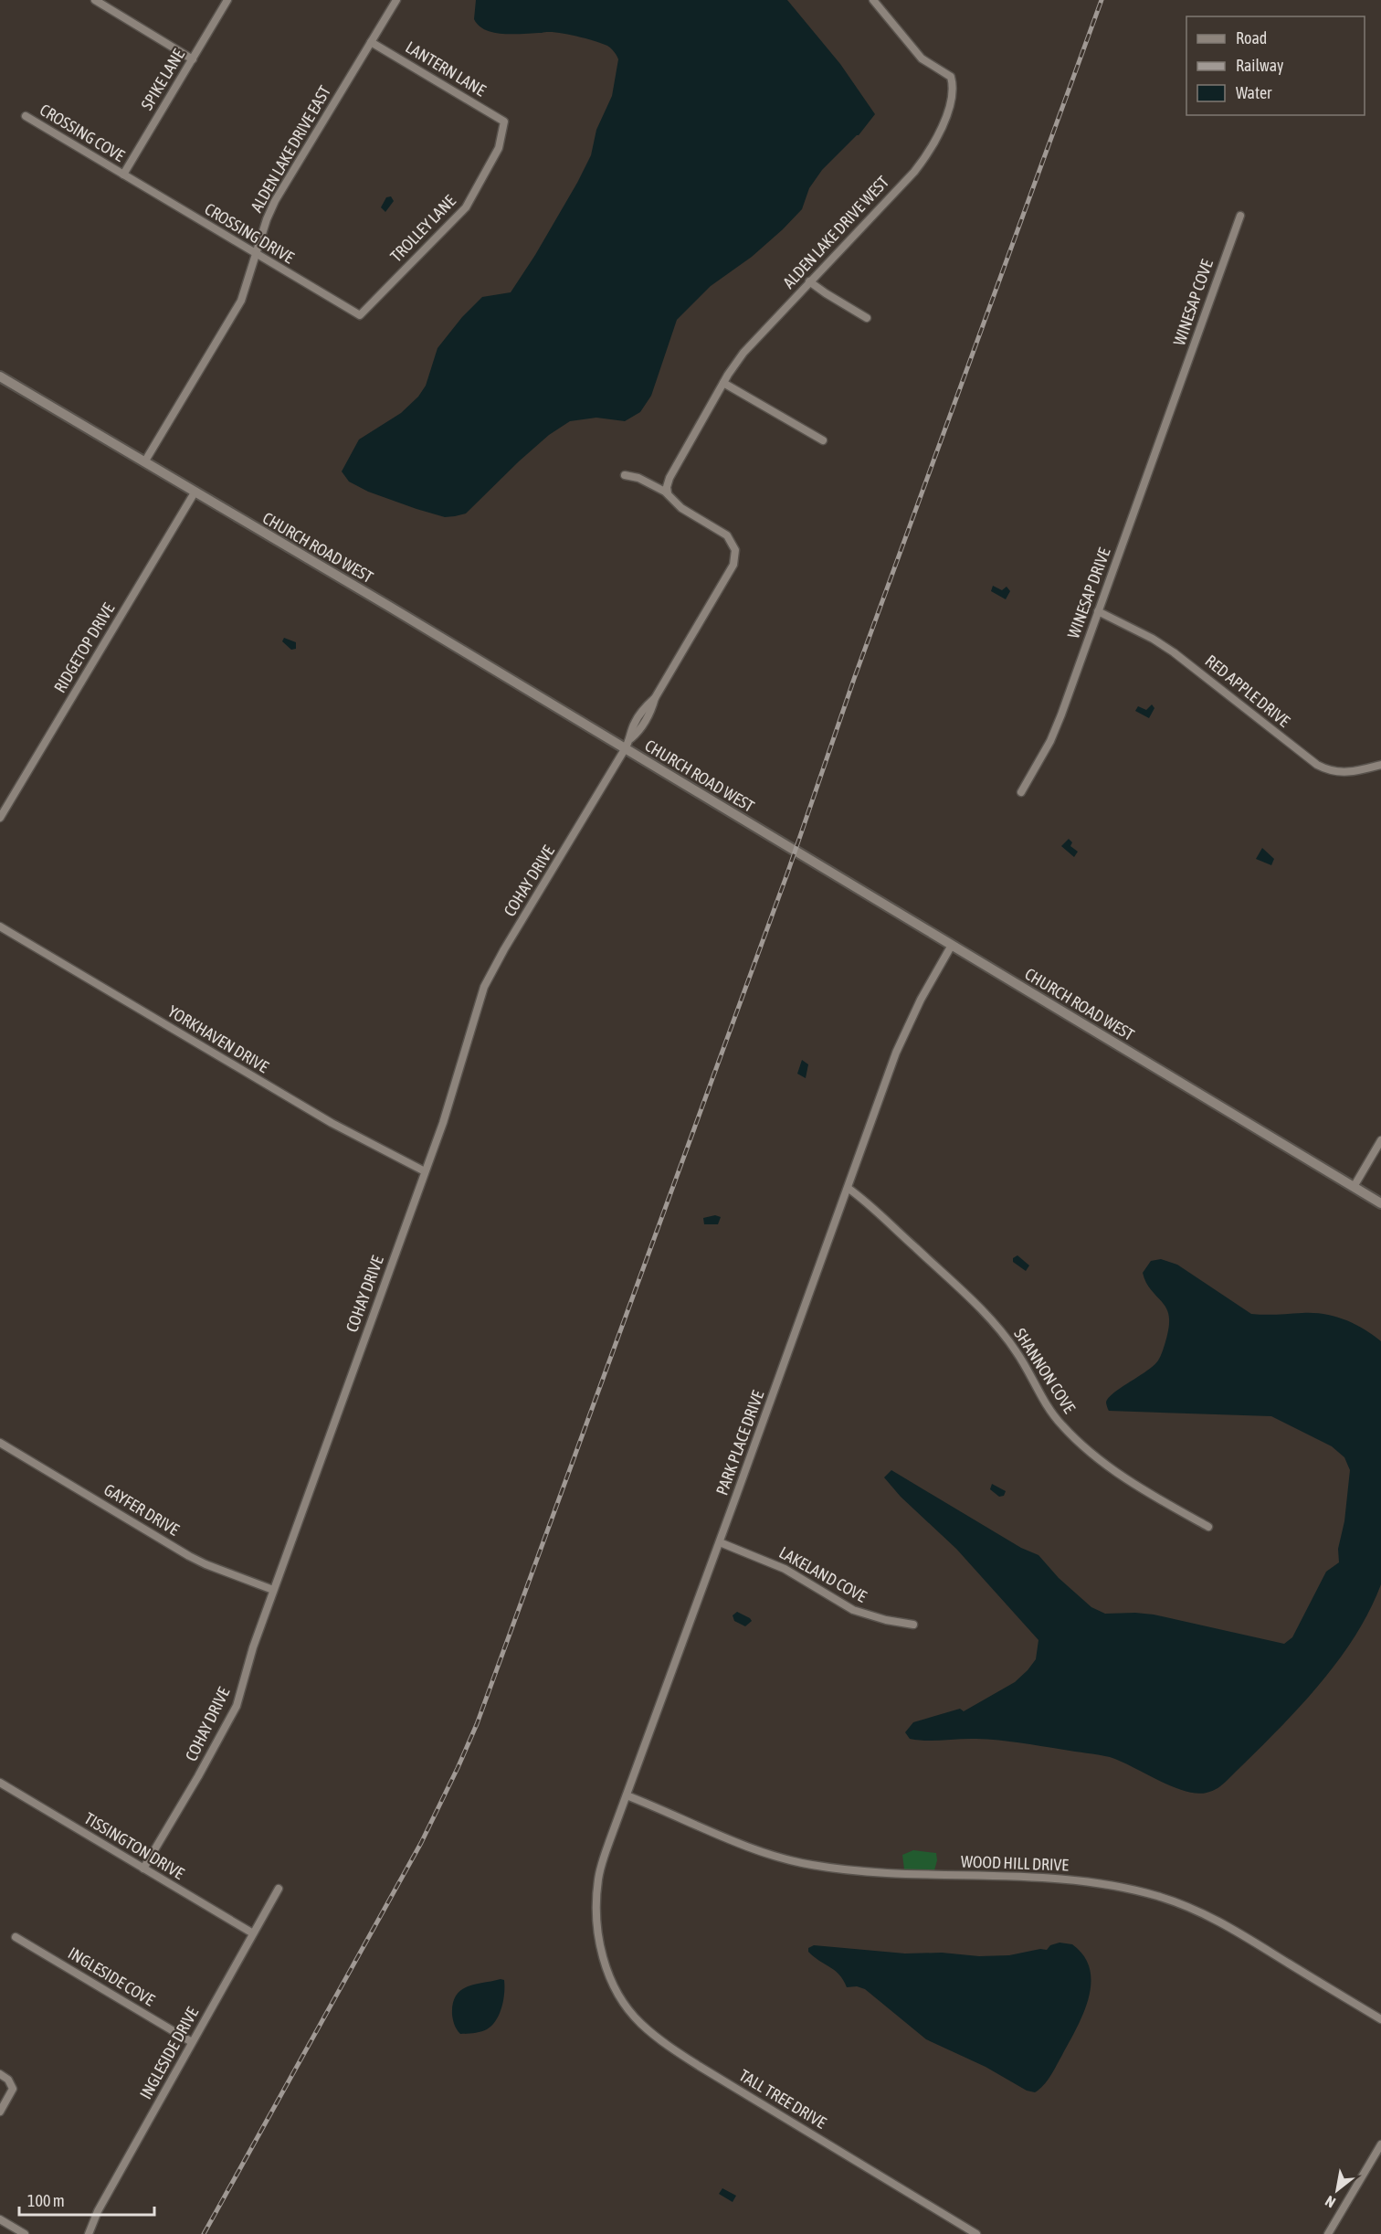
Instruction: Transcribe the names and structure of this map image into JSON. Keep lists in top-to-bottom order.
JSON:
{
  "streets": {
    "street": [
      "LANTERN LANE",
      "SPIKE LANE",
      "CROSSING COVE",
      "ALDEN LAKE DRIVE EAST",
      "TROLLEY LANE",
      "ALDEN LAKE DRIVE WEST",
      "CROSSING DRIVE",
      "WINESAP COVE",
      "CHURCH ROAD WEST",
      "WINESAP DRIVE",
      "RIDGETOP DRIVE",
      "RED APPLE DRIVE",
      "COHAY DRIVE",
      "YORKHAVEN DRIVE",
      "SHANNON COVE",
      "PARK PLACE DRIVE",
      "GAYFER DRIVE",
      "LAKELAND COVE",
      "TISSINGTON DRIVE",
      "WOOD HILL DRIVE",
      "INGLESIDE COVE",
      "INGLESIDE DRIVE",
      "TALL TREE DRIVE"
    ]
  },
  "crossings": [
    ["LANTERN LANE", "ALDEN LAKE DRIVE EAST"],
    ["LANTERN LANE", "TROLLEY LANE"],
    ["SPIKE LANE", "CROSSING COVE"],
    ["SPIKE LANE", "CROSSING DRIVE"],
    ["CROSSING COVE", "CROSSING DRIVE"],
    ["ALDEN LAKE DRIVE EAST", "CROSSING DRIVE"],
    ["ALDEN LAKE DRIVE EAST", "CHURCH ROAD WEST"],
    ["TROLLEY LANE", "CROSSING DRIVE"],
    ["ALDEN LAKE DRIVE WEST", "COHAY DRIVE"],
    ["WINESAP COVE", "WINESAP DRIVE"],
    ["CHURCH ROAD WEST", "RIDGETOP DRIVE"],
    ["CHURCH ROAD WEST", "COHAY DRIVE"],
    ["CHURCH ROAD WEST", "PARK PLACE DRIVE"],
    ["WINESAP DRIVE", "RED APPLE DRIVE"],
    ["COHAY DRIVE", "YORKHAVEN DRIVE"],
    ["COHAY DRIVE", "GAYFER DRIVE"],
    ["COHAY DRIVE", "TISSINGTON DRIVE"],
    ["SHANNON COVE", "PARK PLACE DRIVE"],
    ["PARK PLACE DRIVE", "LAKELAND COVE"],
    ["PARK PLACE DRIVE", "WOOD HILL DRIVE"],
    ["PARK PLACE DRIVE", "TALL TREE DRIVE"],
    ["TISSINGTON DRIVE", "INGLESIDE DRIVE"],
    ["INGLESIDE COVE", "INGLESIDE DRIVE"]
  ],
  "legend": ["Road", "Railway", "Water"],
  "scale_bar": "100 m",
  "north": "bottom left"
}
